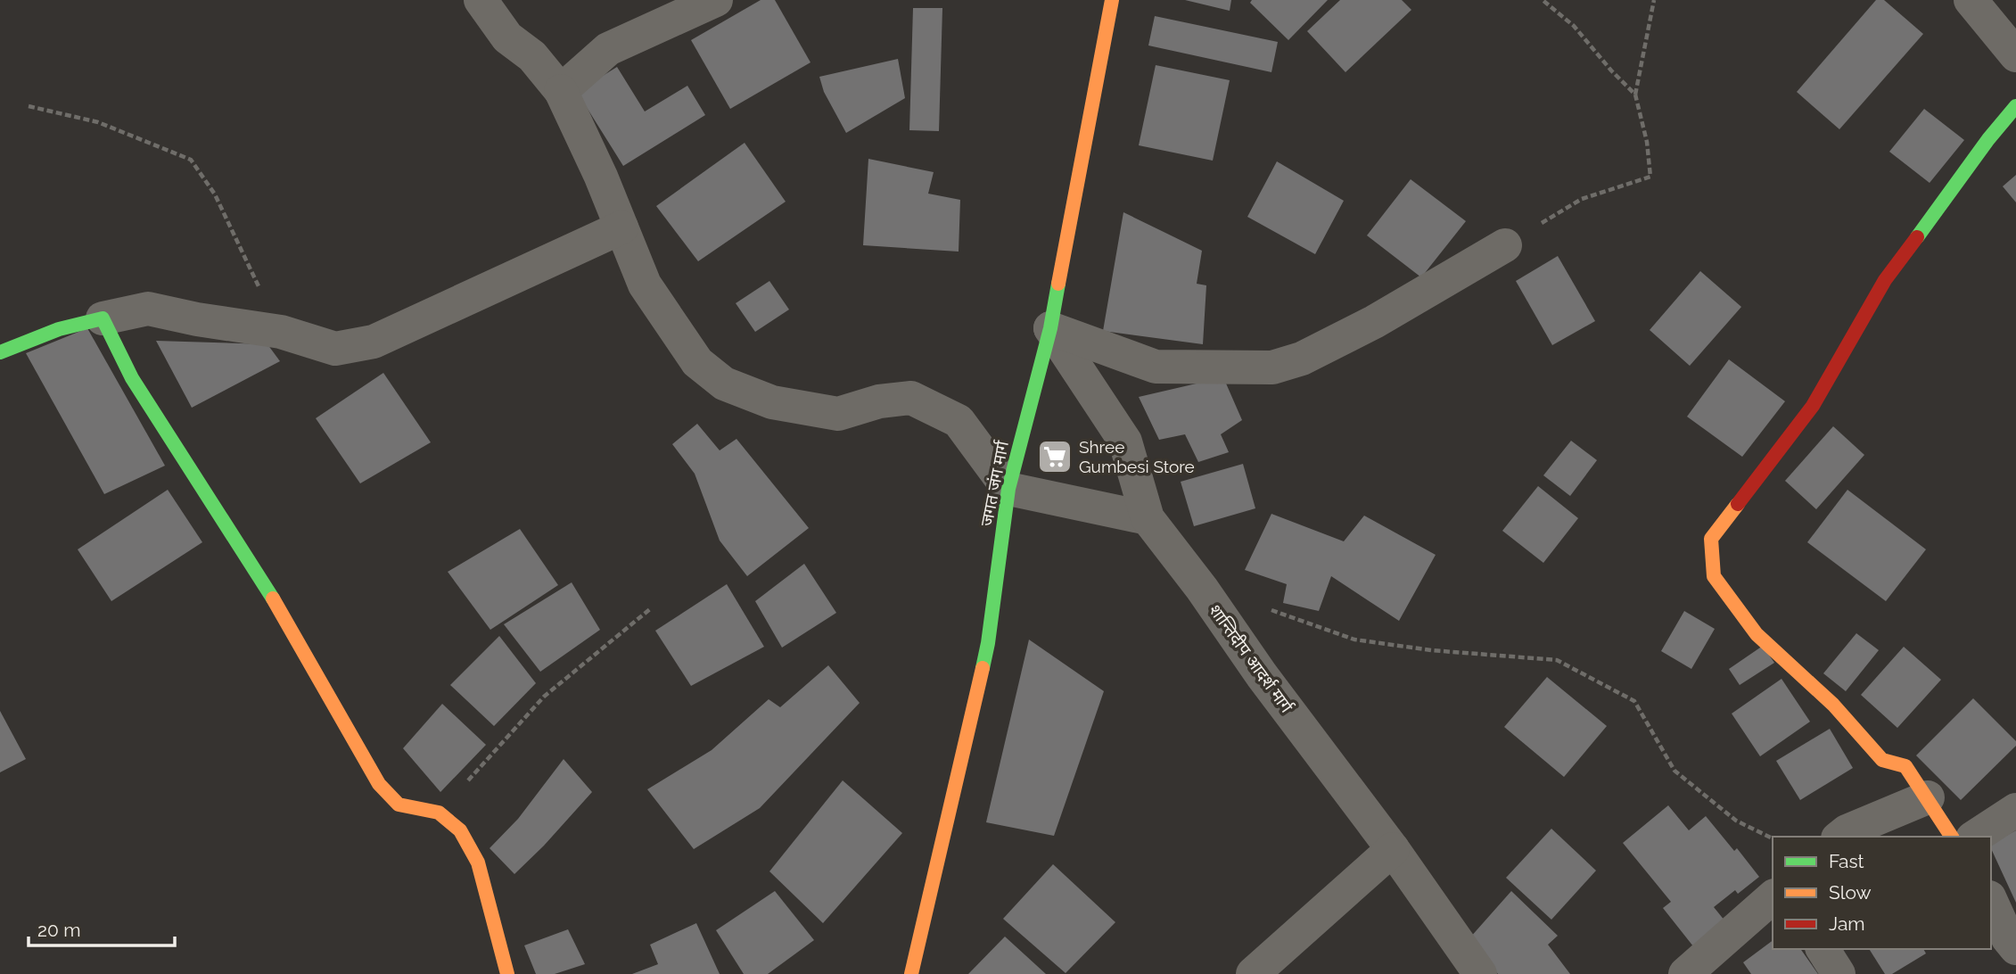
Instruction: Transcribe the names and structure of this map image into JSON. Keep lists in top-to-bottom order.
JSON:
{
  "streets": {
    "street": ["जगत जंग मार्ग", "शान्तिदीप आदर्श मार्ग"]
  },
  "crossings": [
    ["जगत जंग मार्ग", "शान्तिदीप आदर्श मार्ग"]
  ],
  "places": {
    "supermarket": ["Shree Gumbesi Store"]
  },
  "legend": ["Fast", "Slow", "Jam"],
  "scale_bar": "20 m"
}
